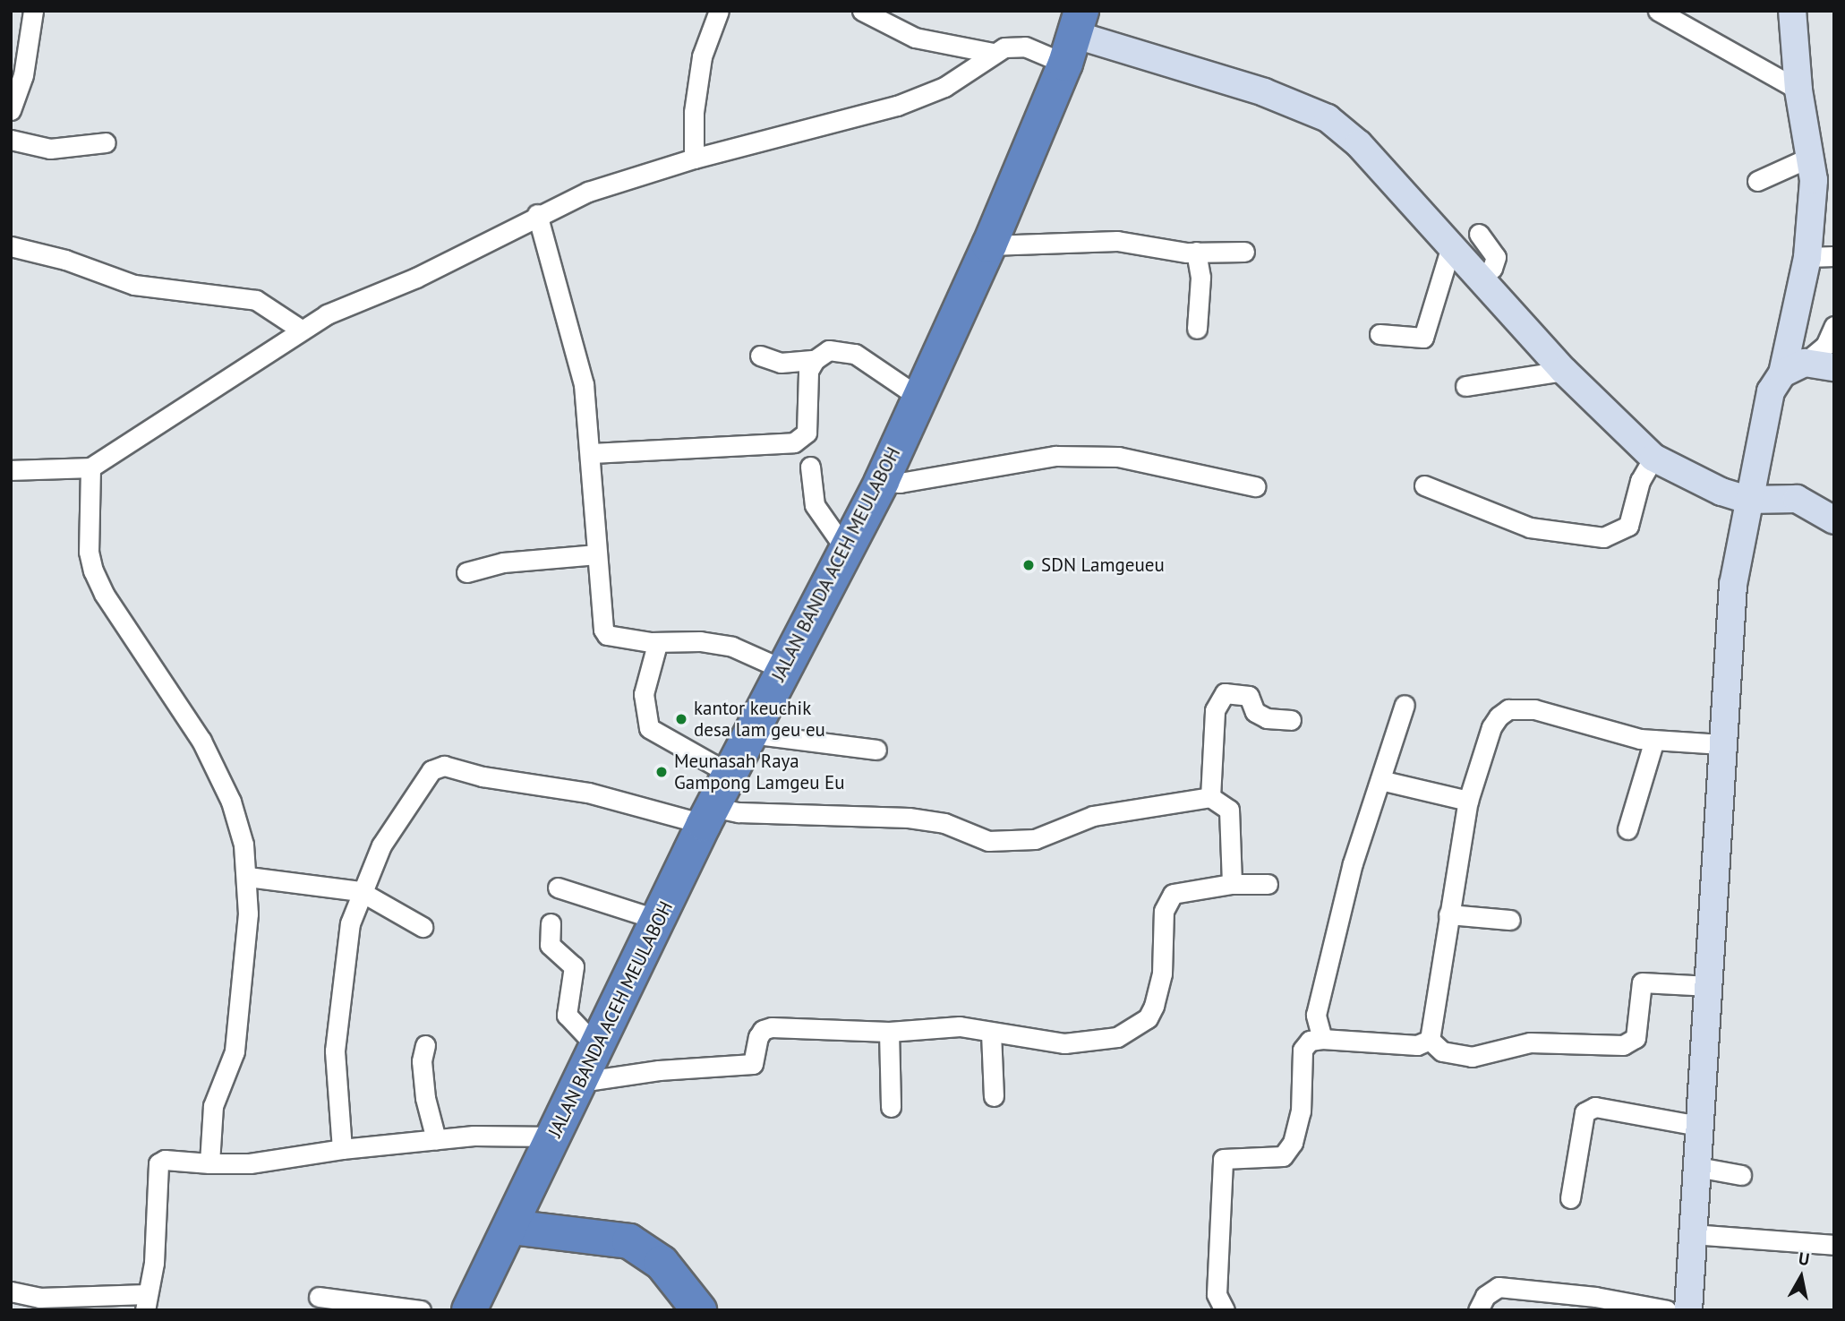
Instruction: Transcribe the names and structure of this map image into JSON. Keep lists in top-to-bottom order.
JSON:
{
  "streets": {
    "highway": ["JALAN BANDA ACEH MEULABOH"]
  },
  "places": ["SDN Lamgeueu", "kantor keuchik desa lam geu eu", "Meunasah Raya Gampong Lamgeu Eu"],
  "north": "top"
}
